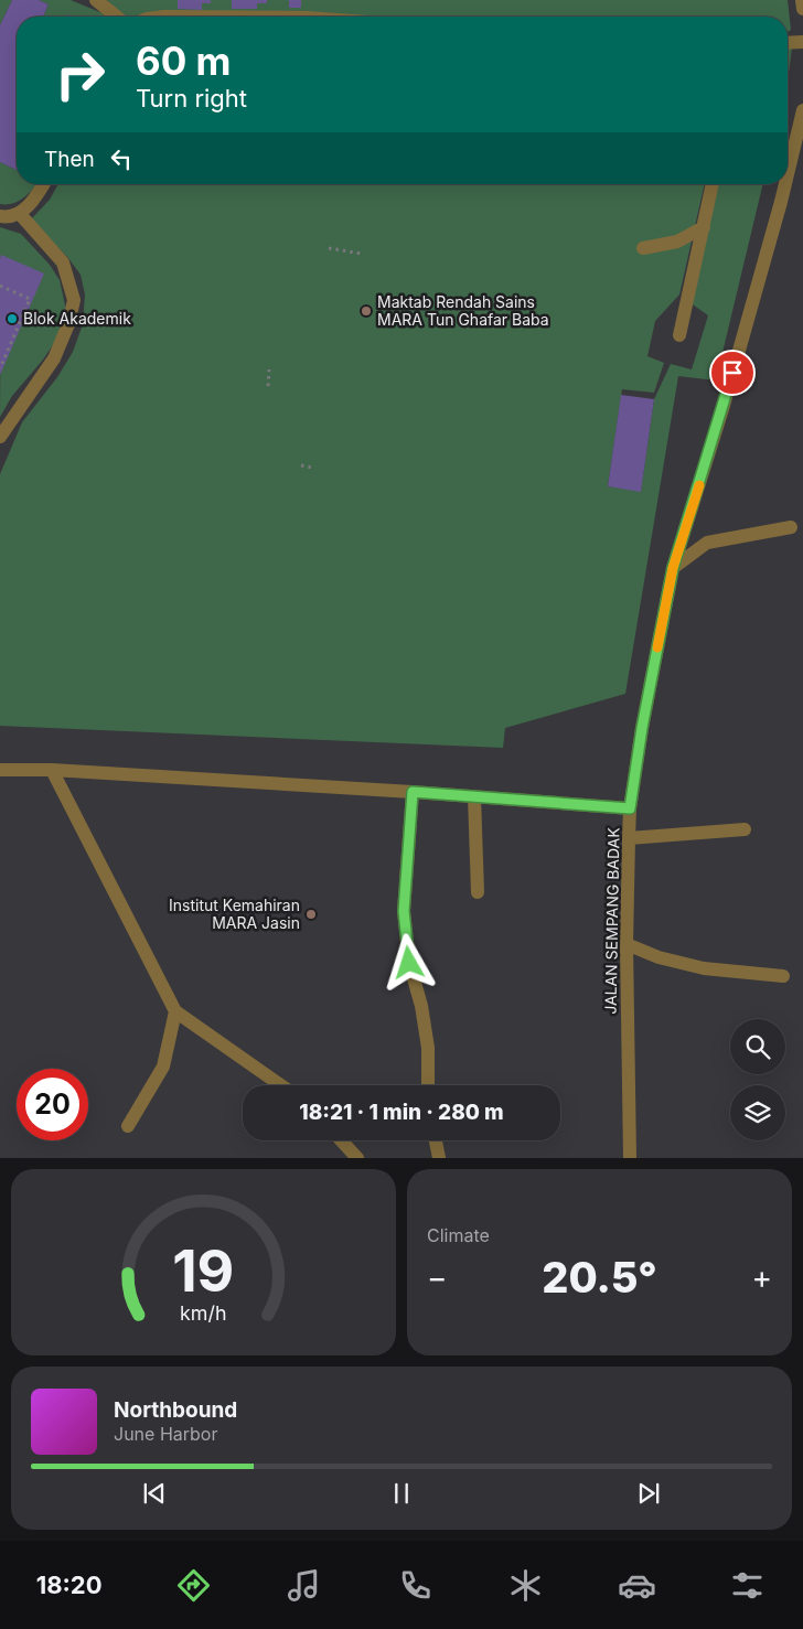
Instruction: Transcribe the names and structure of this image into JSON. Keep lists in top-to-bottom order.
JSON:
{
  "streets": {
    "street": ["JALAN SEMPANG BADAK"]
  },
  "places": ["Maktab Rendah Sains MARA Tun Ghafar Baba", "Blok Akademik", "Institut Kemahiran MARA Jasin"],
  "page": {
    "turn": ["60 m", "Turn right"],
    "then": "Then",
    "limit": "20",
    "trip": "18:21 · 1 min · 280 m",
    "tile": "Climate",
    "heat": ["−", "20.5°", "+"],
    "song": ["Northbound", "June Harbor"],
    "tabs": "18:20",
    "gauge": ["19", "km/h"]
  }
}
